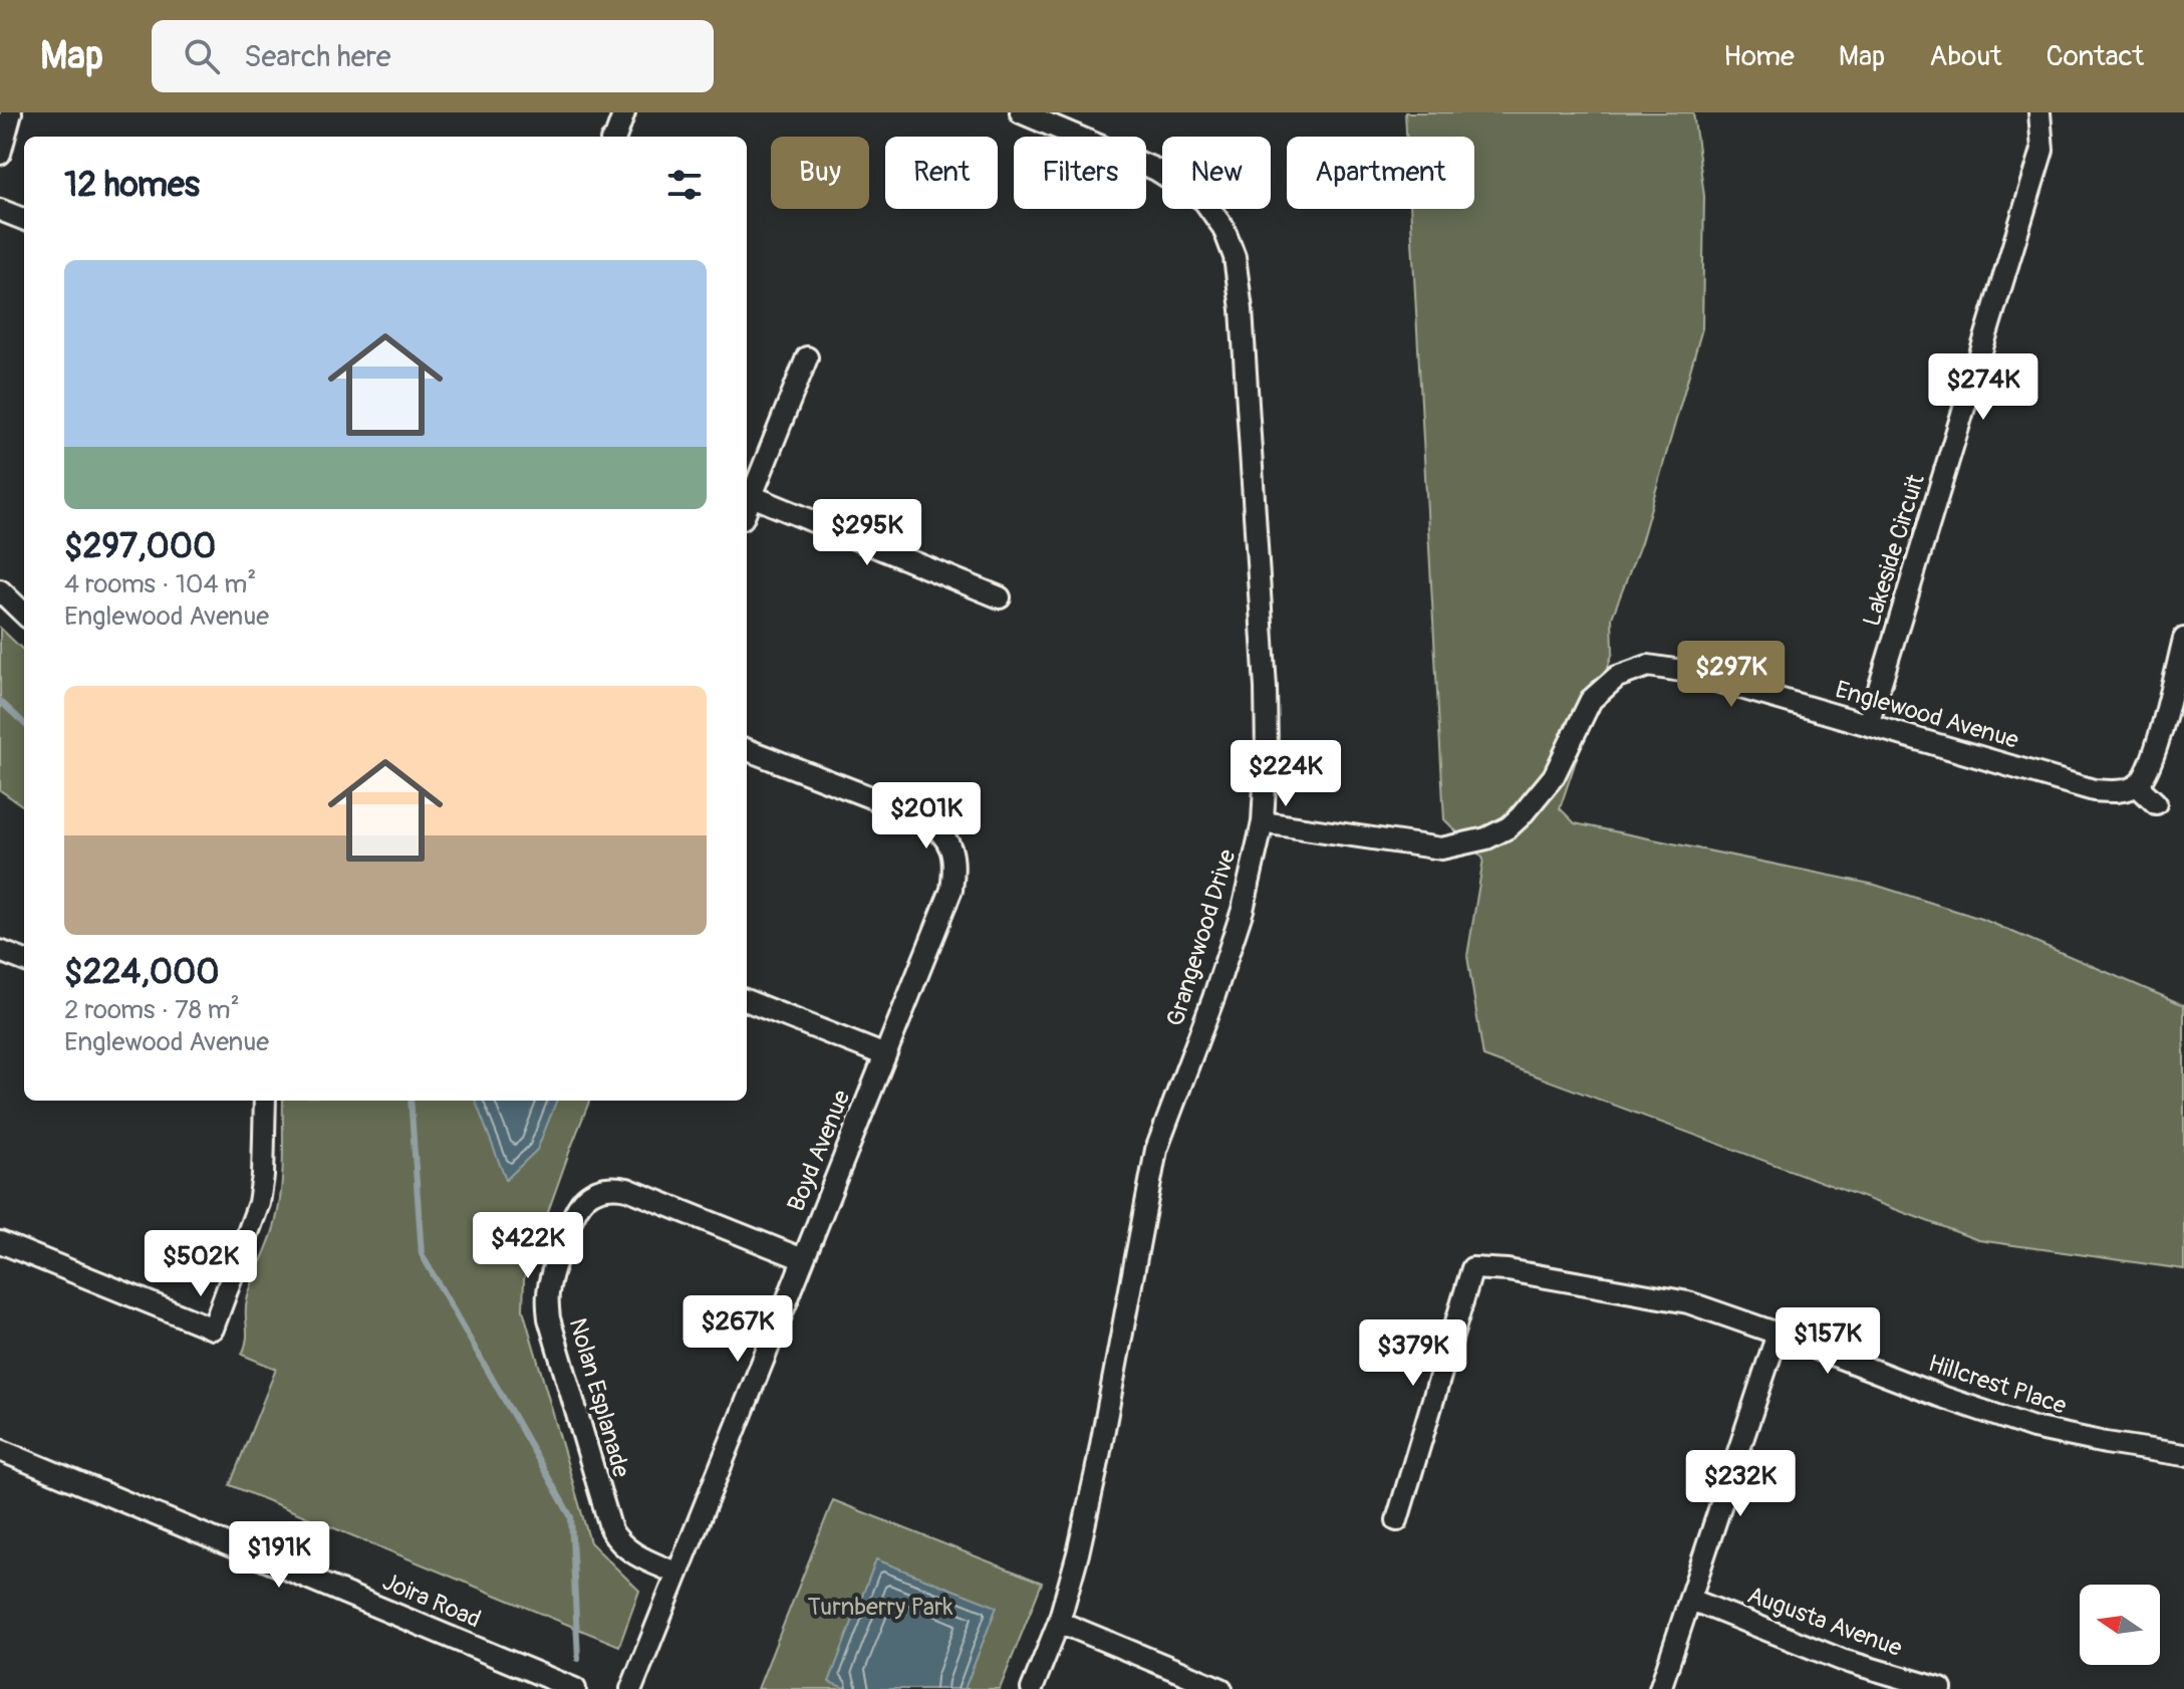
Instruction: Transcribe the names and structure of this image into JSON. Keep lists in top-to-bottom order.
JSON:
{
  "streets": {
    "street": [
      "Lakeside Circuit",
      "Englewood Avenue",
      "Grangewood Drive",
      "Boyd Avenue",
      "Hillcrest Place",
      "Nolan Esplanade",
      "Joira Road",
      "Augusta Avenue"
    ]
  },
  "crossings": [
    ["Lakeside Circuit", "Englewood Avenue"],
    ["Englewood Avenue", "Grangewood Drive"],
    ["Boyd Avenue", "Nolan Esplanade"]
  ],
  "parks": ["Turnberry Park"],
  "north": "left",
  "page": {
    "header": "Map",
    "search": "Search here",
    "nav": [
      "Home",
      "Map",
      "About",
      "Contact"
    ],
    "chip": [
      "Buy",
      "Rent",
      "Filters",
      "New",
      "Apartment"
    ],
    "heading": "12 homes",
    "list": [
      {
        "name": "$297,000",
        "note": "4 rooms · 104 m² · Englewood Avenue"
      },
      {
        "name": "$224,000",
        "note": "2 rooms · 78 m² · Englewood Avenue"
      }
    ],
    "price": [
      "$274K",
      "$295K",
      "$297K",
      "$224K",
      "$201K",
      "$422K",
      "$502K",
      "$267K",
      "$157K",
      "$379K",
      "$232K",
      "$191K"
    ]
  }
}
